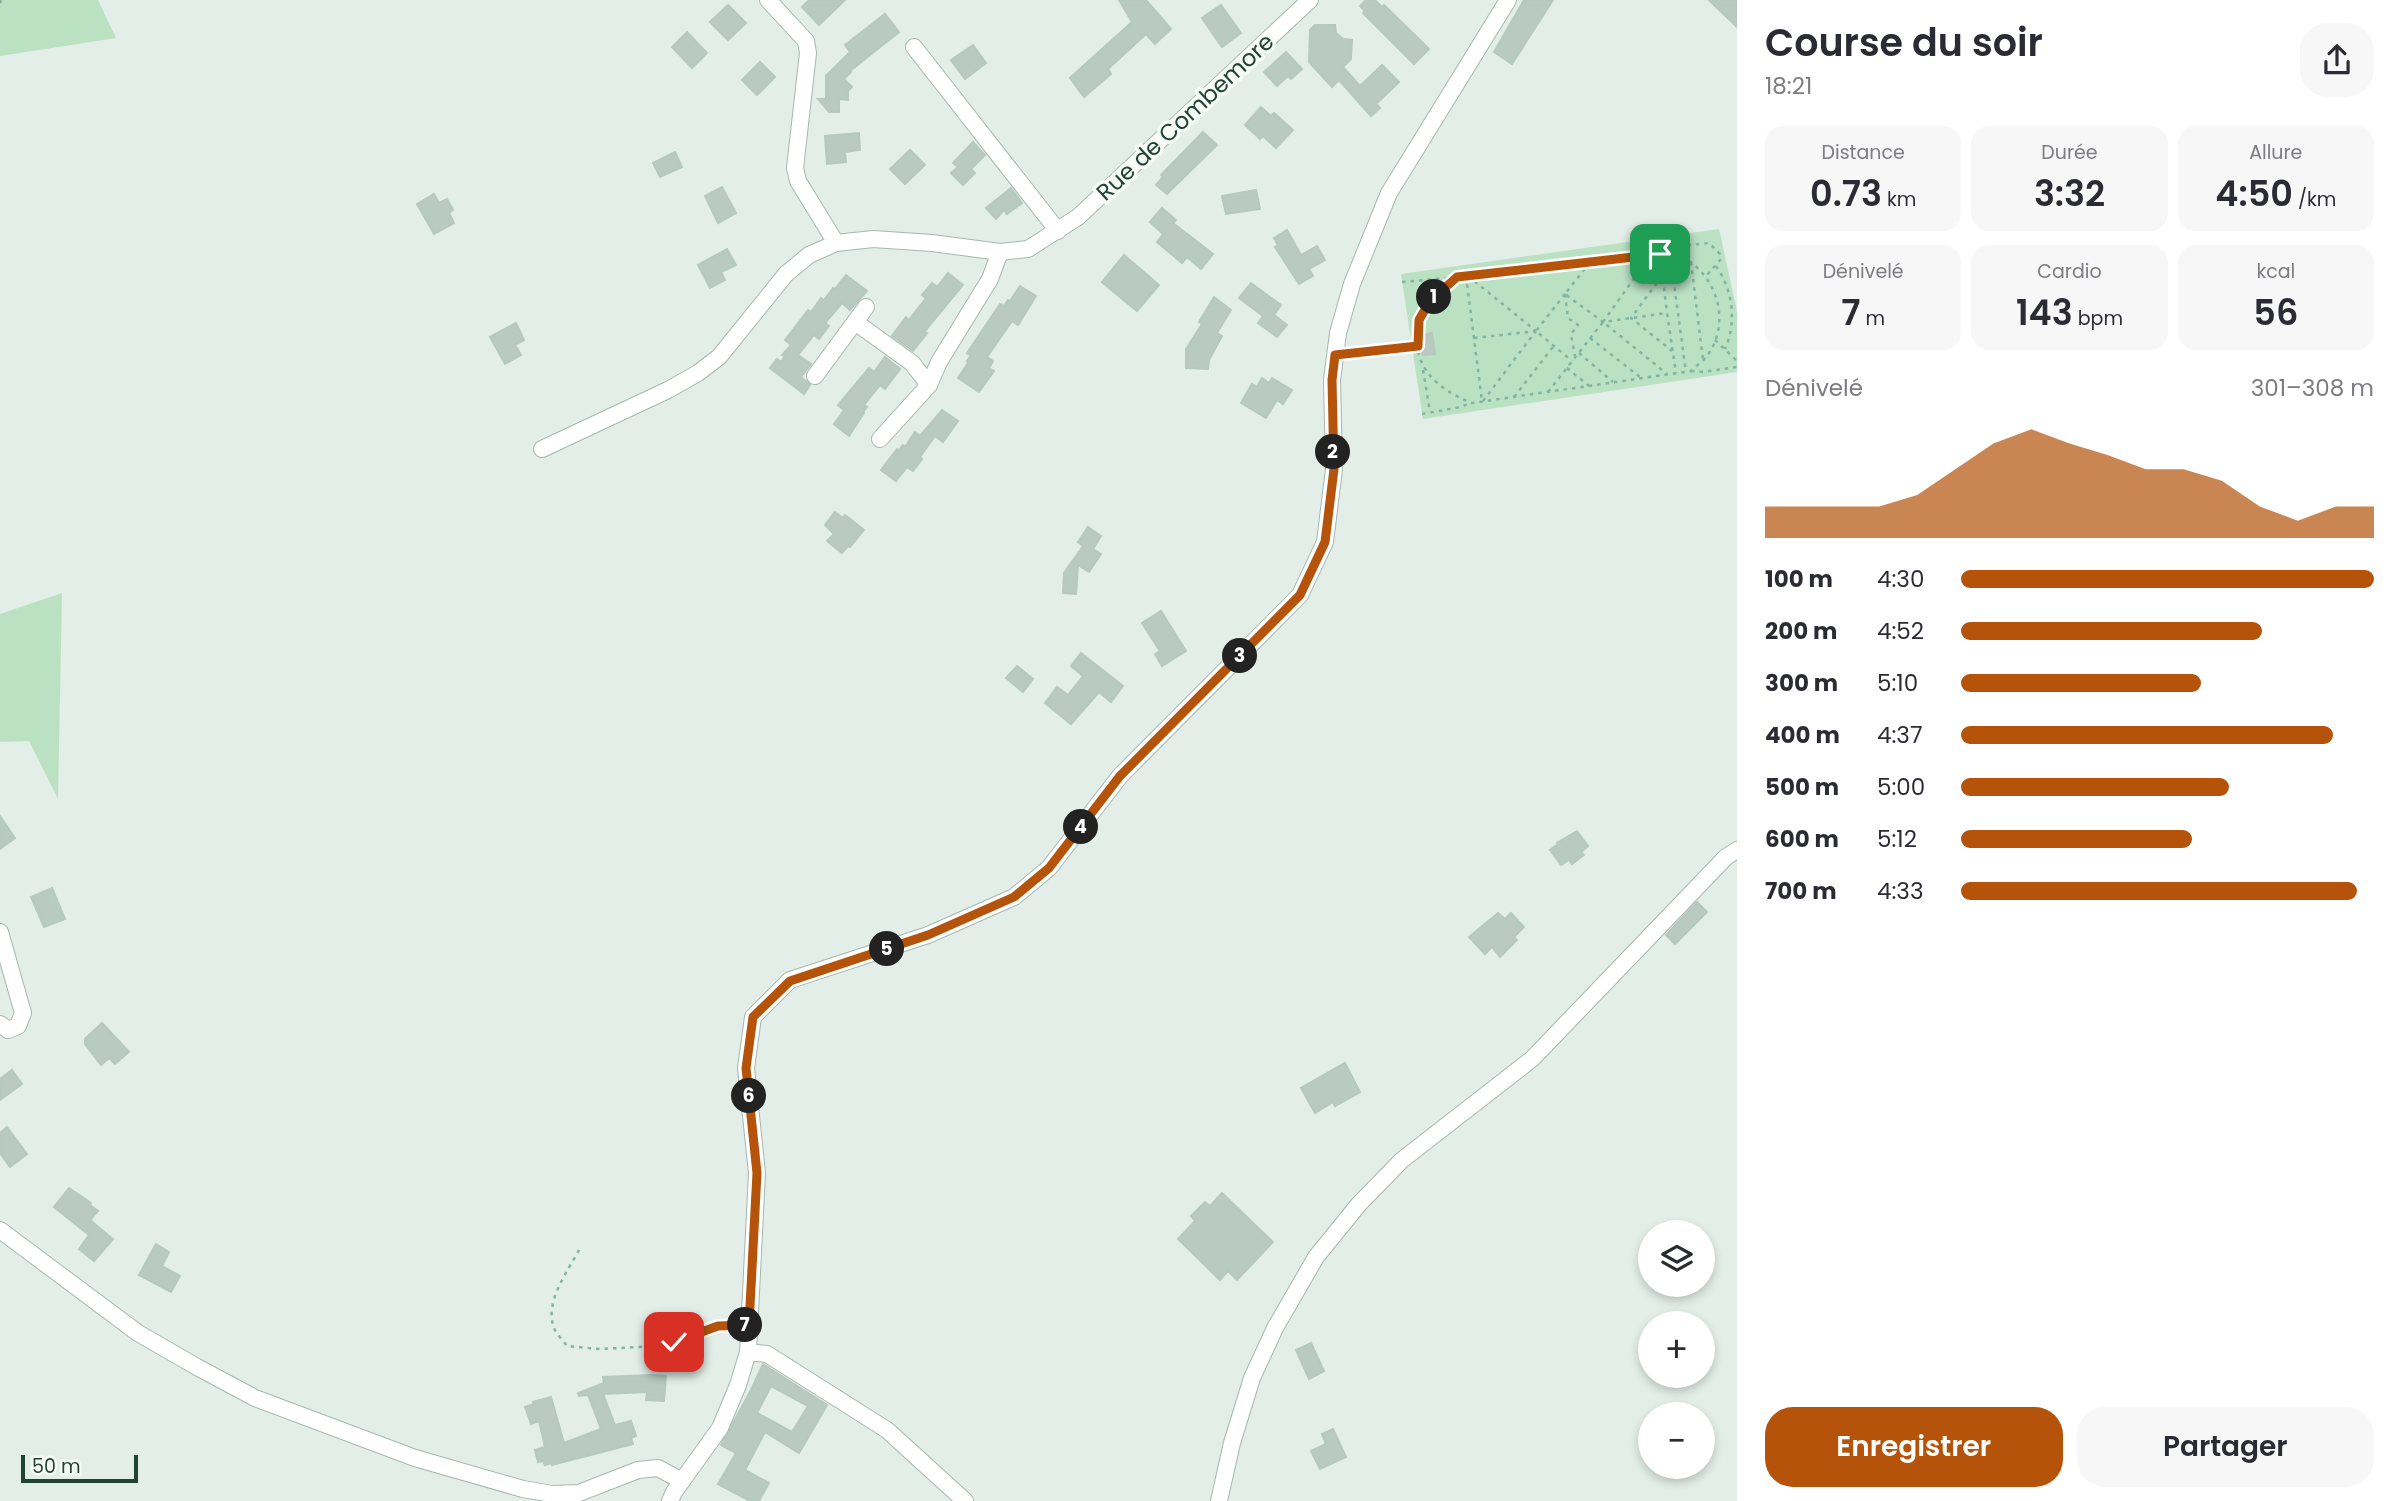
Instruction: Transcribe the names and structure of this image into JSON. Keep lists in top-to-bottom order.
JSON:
{
  "streets": {
    "street": ["Rue de Combemore"]
  },
  "scale_bar": "50 m",
  "page": {
    "heading": ["Course du soir", "18:21"],
    "stats": [
      ["Distance", "0.73 km"],
      ["Durée", "3:32"],
      ["Allure", "4:50 /km"],
      ["Dénivelé", "7 m"],
      ["Cardio", "143 bpm"],
      ["kcal", "56"]
    ],
    "pins": [
      "1",
      "2",
      "3",
      "4",
      "5",
      "6",
      "7"
    ],
    "chart": ["Dénivelé", "301–308 m"],
    "list": [
      {
        "name": "100 m",
        "note": "4:30"
      },
      {
        "name": "200 m",
        "note": "4:52"
      },
      {
        "name": "300 m",
        "note": "5:10"
      },
      {
        "name": "400 m",
        "note": "4:37"
      },
      {
        "name": "500 m",
        "note": "5:00"
      },
      {
        "name": "600 m",
        "note": "5:12"
      },
      {
        "name": "700 m",
        "note": "4:33"
      }
    ],
    "map_buttons": ["+", "−"],
    "buttons": ["Enregistrer", "Partager"],
    "scale": "50 m"
  }
}
